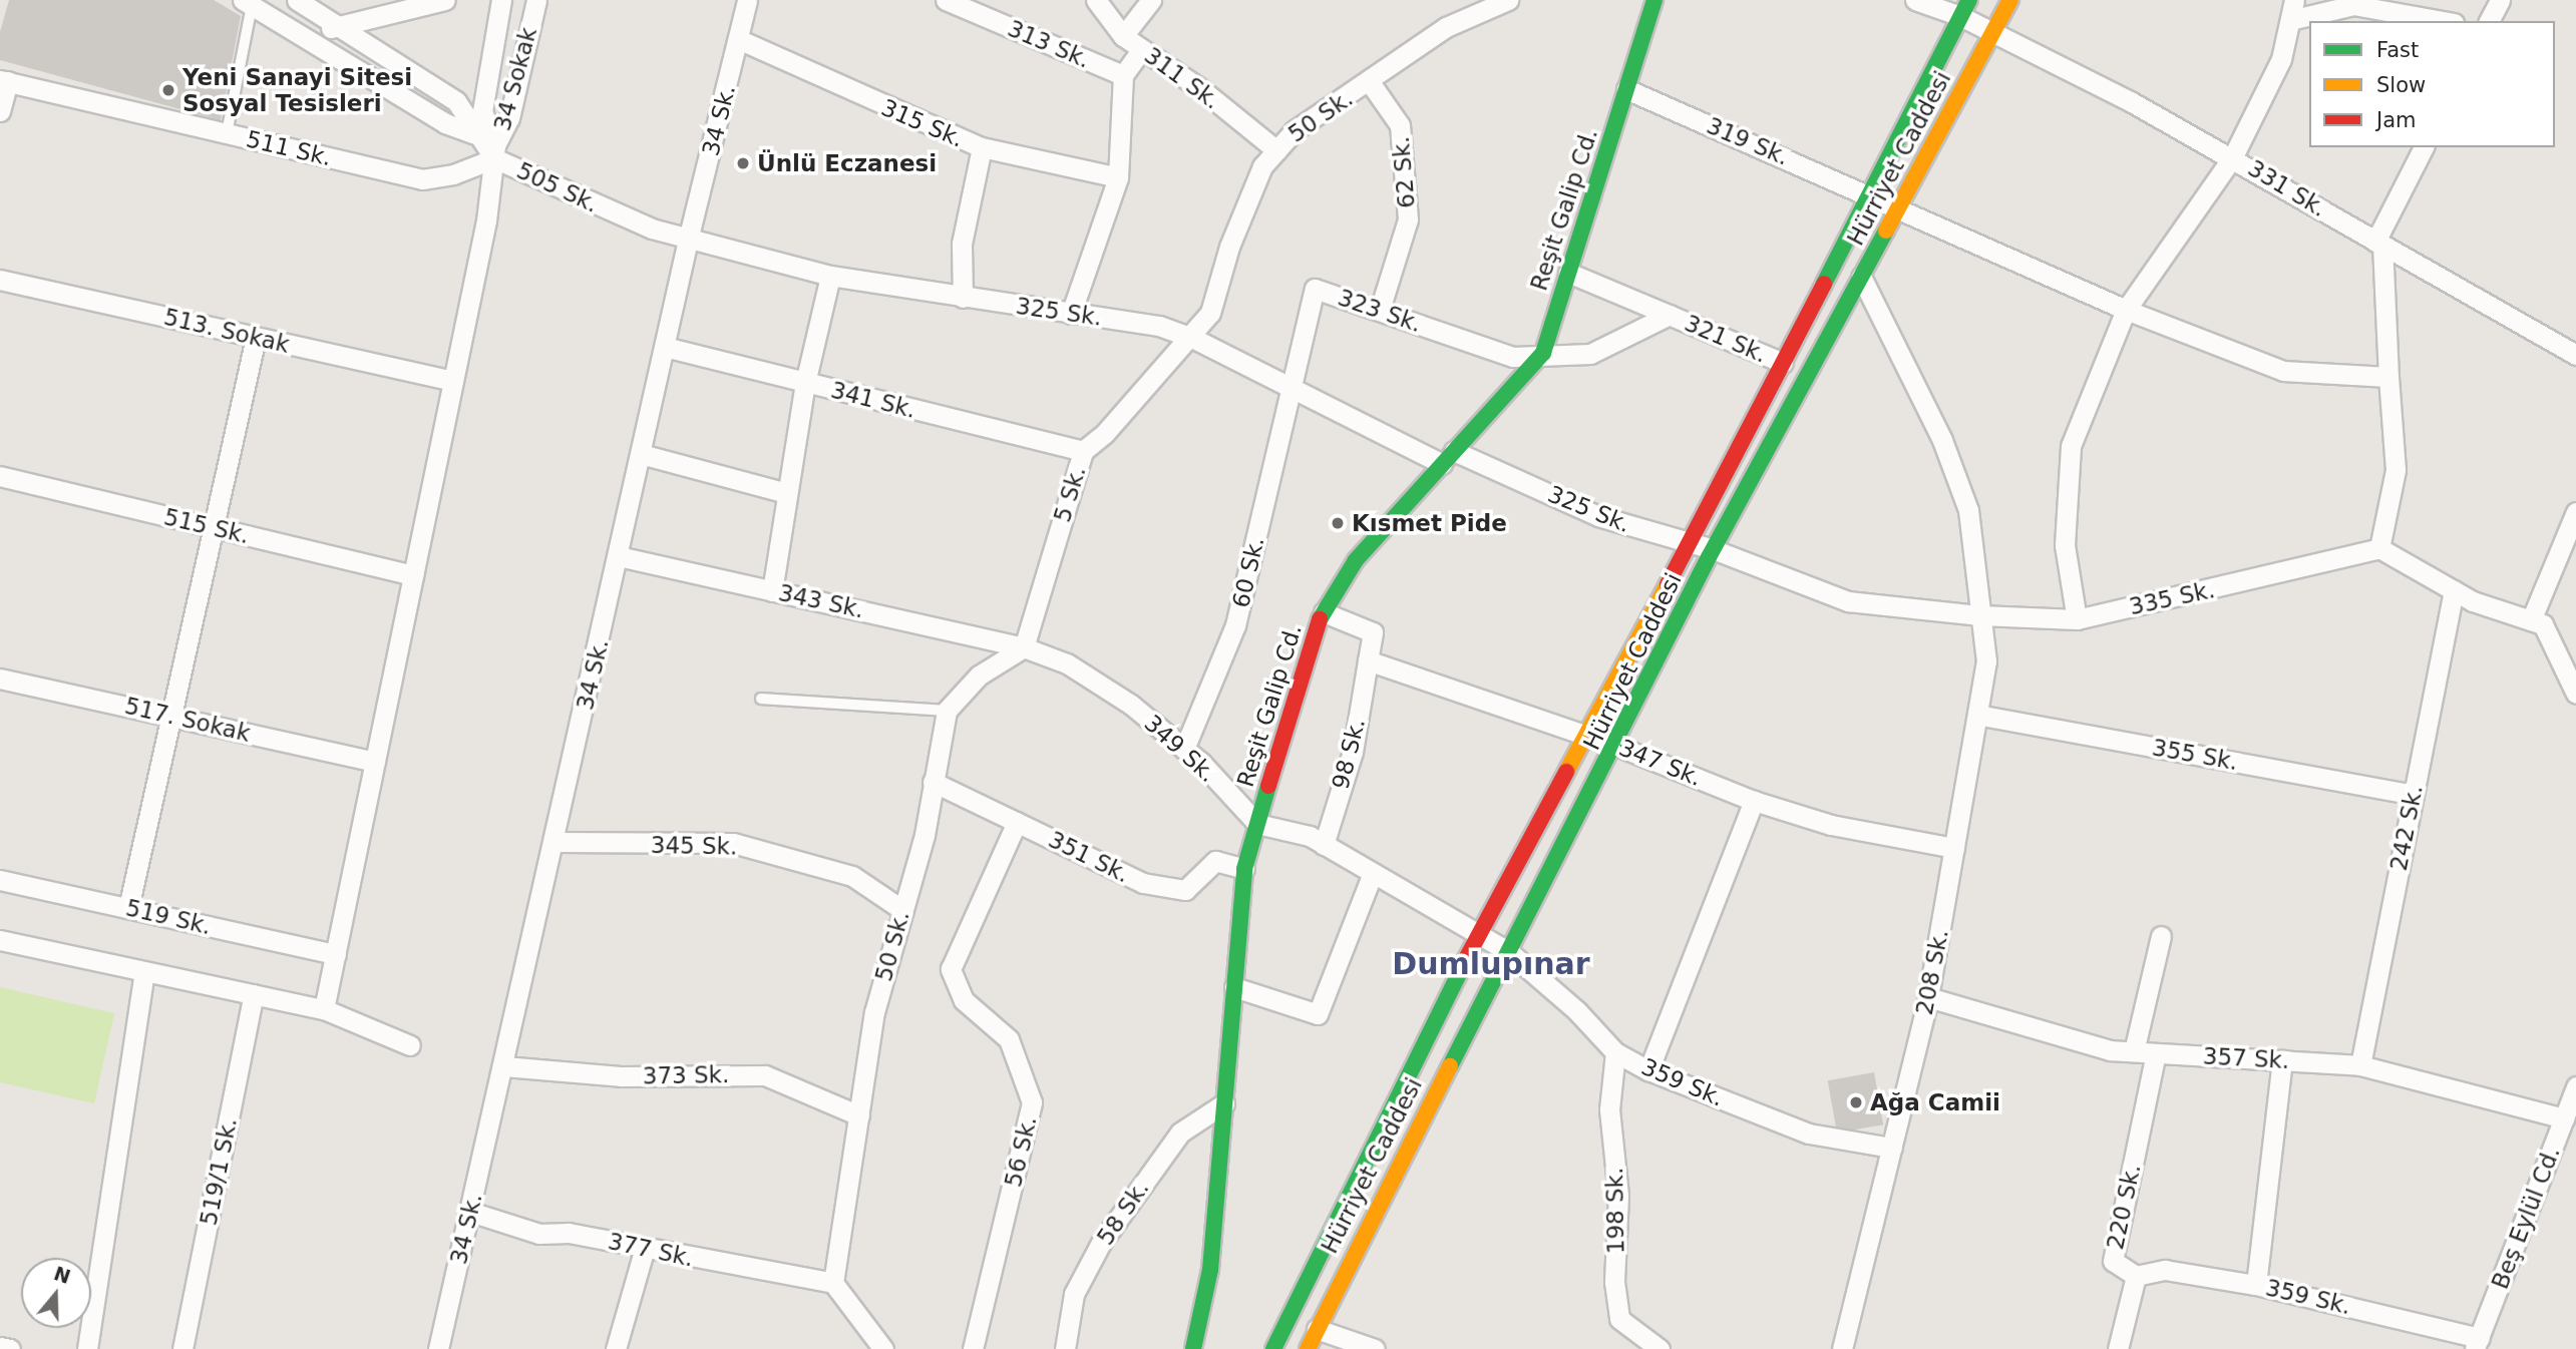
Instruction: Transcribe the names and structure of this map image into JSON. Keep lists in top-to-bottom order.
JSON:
{
  "streets": {
    "main road": ["Hürriyet Caddesi", "Reşit Galip Cd."],
    "street": [
      "313 Sk.",
      "311 Sk.",
      "34 Sokak",
      "50 Sk.",
      "34 Sk.",
      "315 Sk.",
      "319 Sk.",
      "511 Sk.",
      "62 Sk.",
      "505 Sk.",
      "331 Sk.",
      "323 Sk.",
      "325 Sk.",
      "513. Sokak",
      "321 Sk.",
      "341 Sk.",
      "5 Sk.",
      "515 Sk.",
      "60 Sk.",
      "335 Sk.",
      "343 Sk.",
      "517. Sokak",
      "349 Sk.",
      "98 Sk.",
      "355 Sk.",
      "347 Sk.",
      "242 Sk.",
      "345 Sk.",
      "351 Sk.",
      "519 Sk.",
      "208 Sk.",
      "357 Sk.",
      "373 Sk.",
      "359 Sk.",
      "56 Sk.",
      "519/1 Sk.",
      "220 Sk.",
      "198 Sk.",
      "58 Sk.",
      "Beş Eylül Cd.",
      "377 Sk."
    ]
  },
  "crossings": [
    ["311 Sk.", "50 Sk."],
    ["34 Sokak", "511 Sk."],
    ["34 Sokak", "505 Sk."],
    ["50 Sk.", "62 Sk."],
    ["50 Sk.", "325 Sk."],
    ["50 Sk.", "5 Sk."],
    ["50 Sk.", "345 Sk."],
    ["50 Sk.", "351 Sk."],
    ["50 Sk.", "373 Sk."],
    ["50 Sk.", "377 Sk."],
    ["34 Sk.", "315 Sk."],
    ["34 Sk.", "325 Sk."],
    ["34 Sk.", "341 Sk."],
    ["34 Sk.", "343 Sk."],
    ["34 Sk.", "345 Sk."],
    ["34 Sk.", "373 Sk."],
    ["34 Sk.", "377 Sk."],
    ["319 Sk.", "Hürriyet Caddesi"],
    ["319 Sk.", "Reşit Galip Cd."],
    ["511 Sk.", "505 Sk."],
    ["Hürriyet Caddesi", "331 Sk."],
    ["Hürriyet Caddesi", "325 Sk."],
    ["Hürriyet Caddesi", "321 Sk."],
    ["Hürriyet Caddesi", "335 Sk."],
    ["Hürriyet Caddesi", "347 Sk."],
    ["Hürriyet Caddesi", "208 Sk."],
    ["Hürriyet Caddesi", "359 Sk."],
    ["62 Sk.", "323 Sk."],
    ["505 Sk.", "325 Sk."],
    ["Reşit Galip Cd.", "323 Sk."],
    ["Reşit Galip Cd.", "325 Sk."],
    ["Reşit Galip Cd.", "321 Sk."],
    ["Reşit Galip Cd.", "349 Sk."],
    ["Reşit Galip Cd.", "351 Sk."],
    ["Reşit Galip Cd.", "58 Sk."],
    ["323 Sk.", "325 Sk."],
    ["323 Sk.", "321 Sk."],
    ["323 Sk.", "60 Sk."],
    ["325 Sk.", "5 Sk."],
    ["325 Sk.", "60 Sk."],
    ["325 Sk.", "335 Sk."],
    ["341 Sk.", "5 Sk."],
    ["5 Sk.", "343 Sk."],
    ["5 Sk.", "349 Sk."],
    ["60 Sk.", "349 Sk."],
    ["335 Sk.", "208 Sk."],
    ["343 Sk.", "349 Sk."],
    ["98 Sk.", "347 Sk."],
    ["355 Sk.", "242 Sk."],
    ["355 Sk.", "208 Sk."],
    ["347 Sk.", "208 Sk."],
    ["242 Sk.", "357 Sk."],
    ["351 Sk.", "56 Sk."],
    ["208 Sk.", "357 Sk."],
    ["208 Sk.", "359 Sk."],
    ["357 Sk.", "220 Sk."],
    ["357 Sk.", "Beş Eylül Cd."],
    ["359 Sk.", "220 Sk."],
    ["359 Sk.", "198 Sk."],
    ["359 Sk.", "Beş Eylül Cd."]
  ],
  "districts": ["Dumlupınar"],
  "places": [
    "Yeni Sanayi Sitesi Sosyal Tesisleri",
    "Ünlü Eczanesi",
    "Kısmet Pide",
    "Ağa Camii"
  ],
  "legend": ["Fast", "Slow", "Jam"],
  "north": "top"
}
